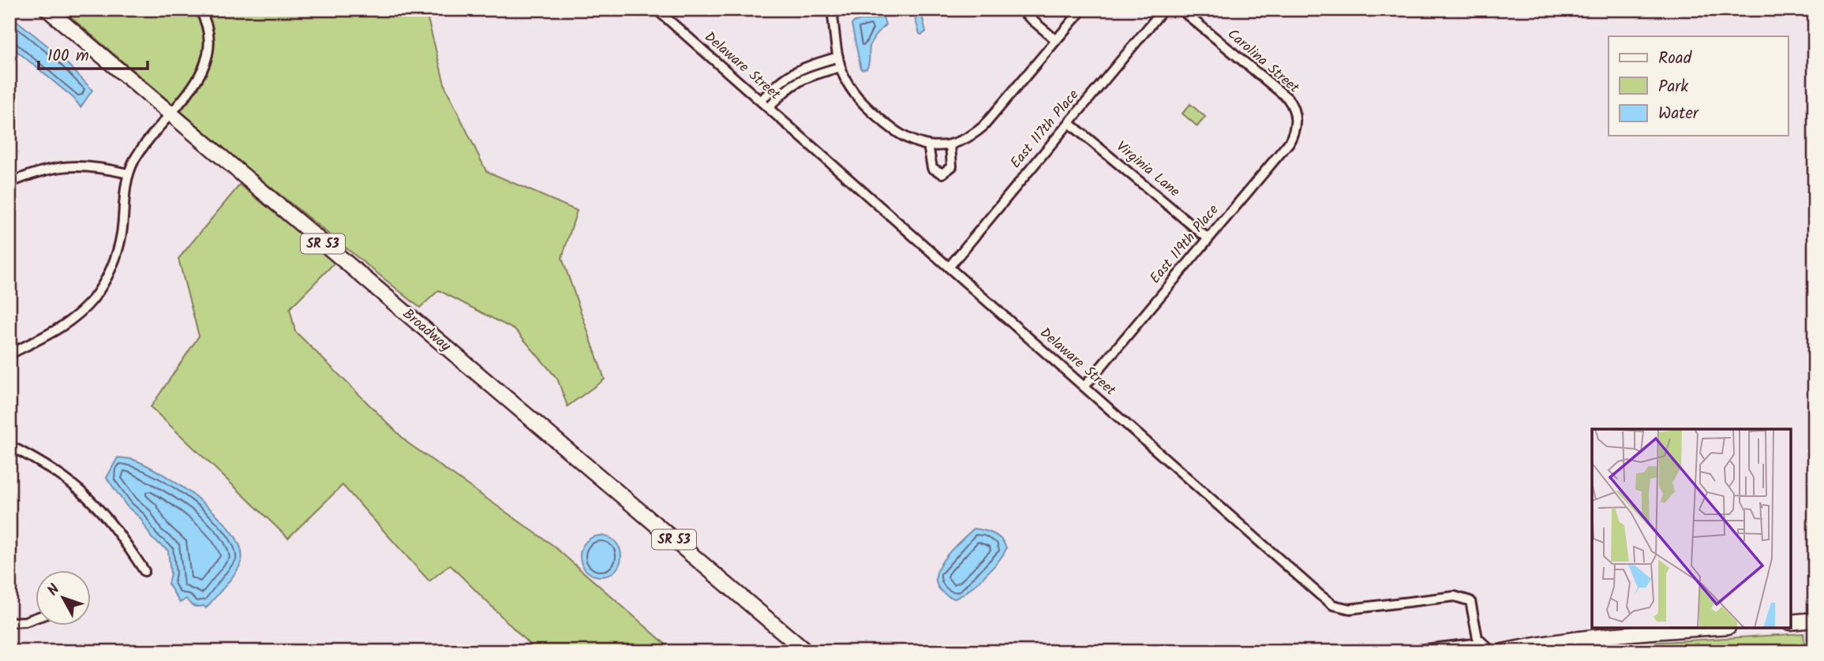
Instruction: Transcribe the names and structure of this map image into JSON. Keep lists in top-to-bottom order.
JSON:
{
  "streets": {
    "main road": ["SR 53", "Broadway"],
    "street": [
      "Carolina Street",
      "Delaware Street",
      "East 117th Place",
      "Virginia Lane",
      "East 119th Place"
    ]
  },
  "crossings": [
    ["Carolina Street", "East 119th Place"],
    ["Delaware Street", "East 117th Place"],
    ["Delaware Street", "East 119th Place"],
    ["East 117th Place", "Virginia Lane"],
    ["Virginia Lane", "East 119th Place"]
  ],
  "legend": ["Road", "Park", "Water"],
  "scale_bar": "100 m",
  "north": "top left"
}
